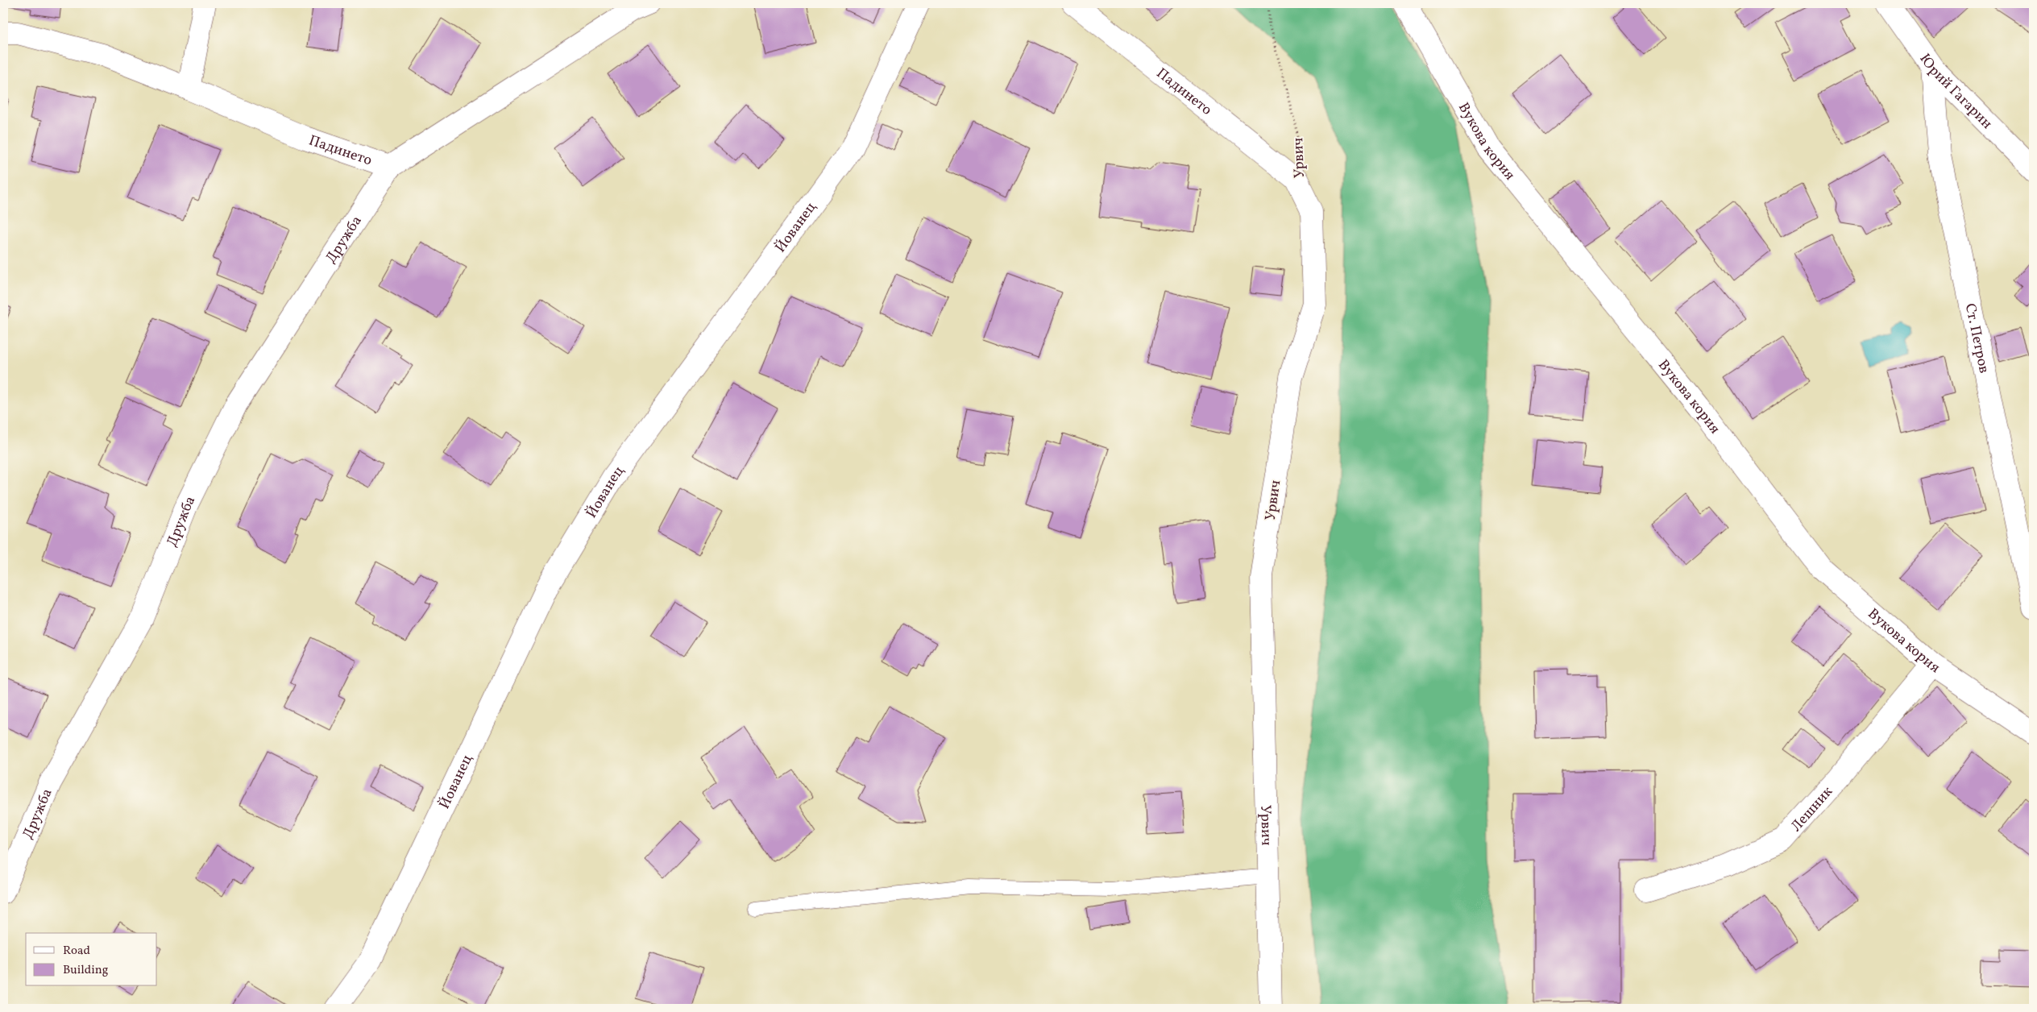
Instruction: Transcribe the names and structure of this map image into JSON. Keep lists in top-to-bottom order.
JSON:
{
  "streets": {
    "street": [
      "Юрий Гагарин",
      "Падинето",
      "Вукова кория",
      "Урвич",
      "Йованец",
      "Дружба",
      "Ст. Петров",
      "Лешник"
    ]
  },
  "crossings": [
    ["Юрий Гагарин", "Ст. Петров"],
    ["Падинето", "Урвич"],
    ["Падинето", "Дружба"],
    ["Вукова кория", "Лешник"]
  ],
  "legend": ["Road", "Building"]
}
